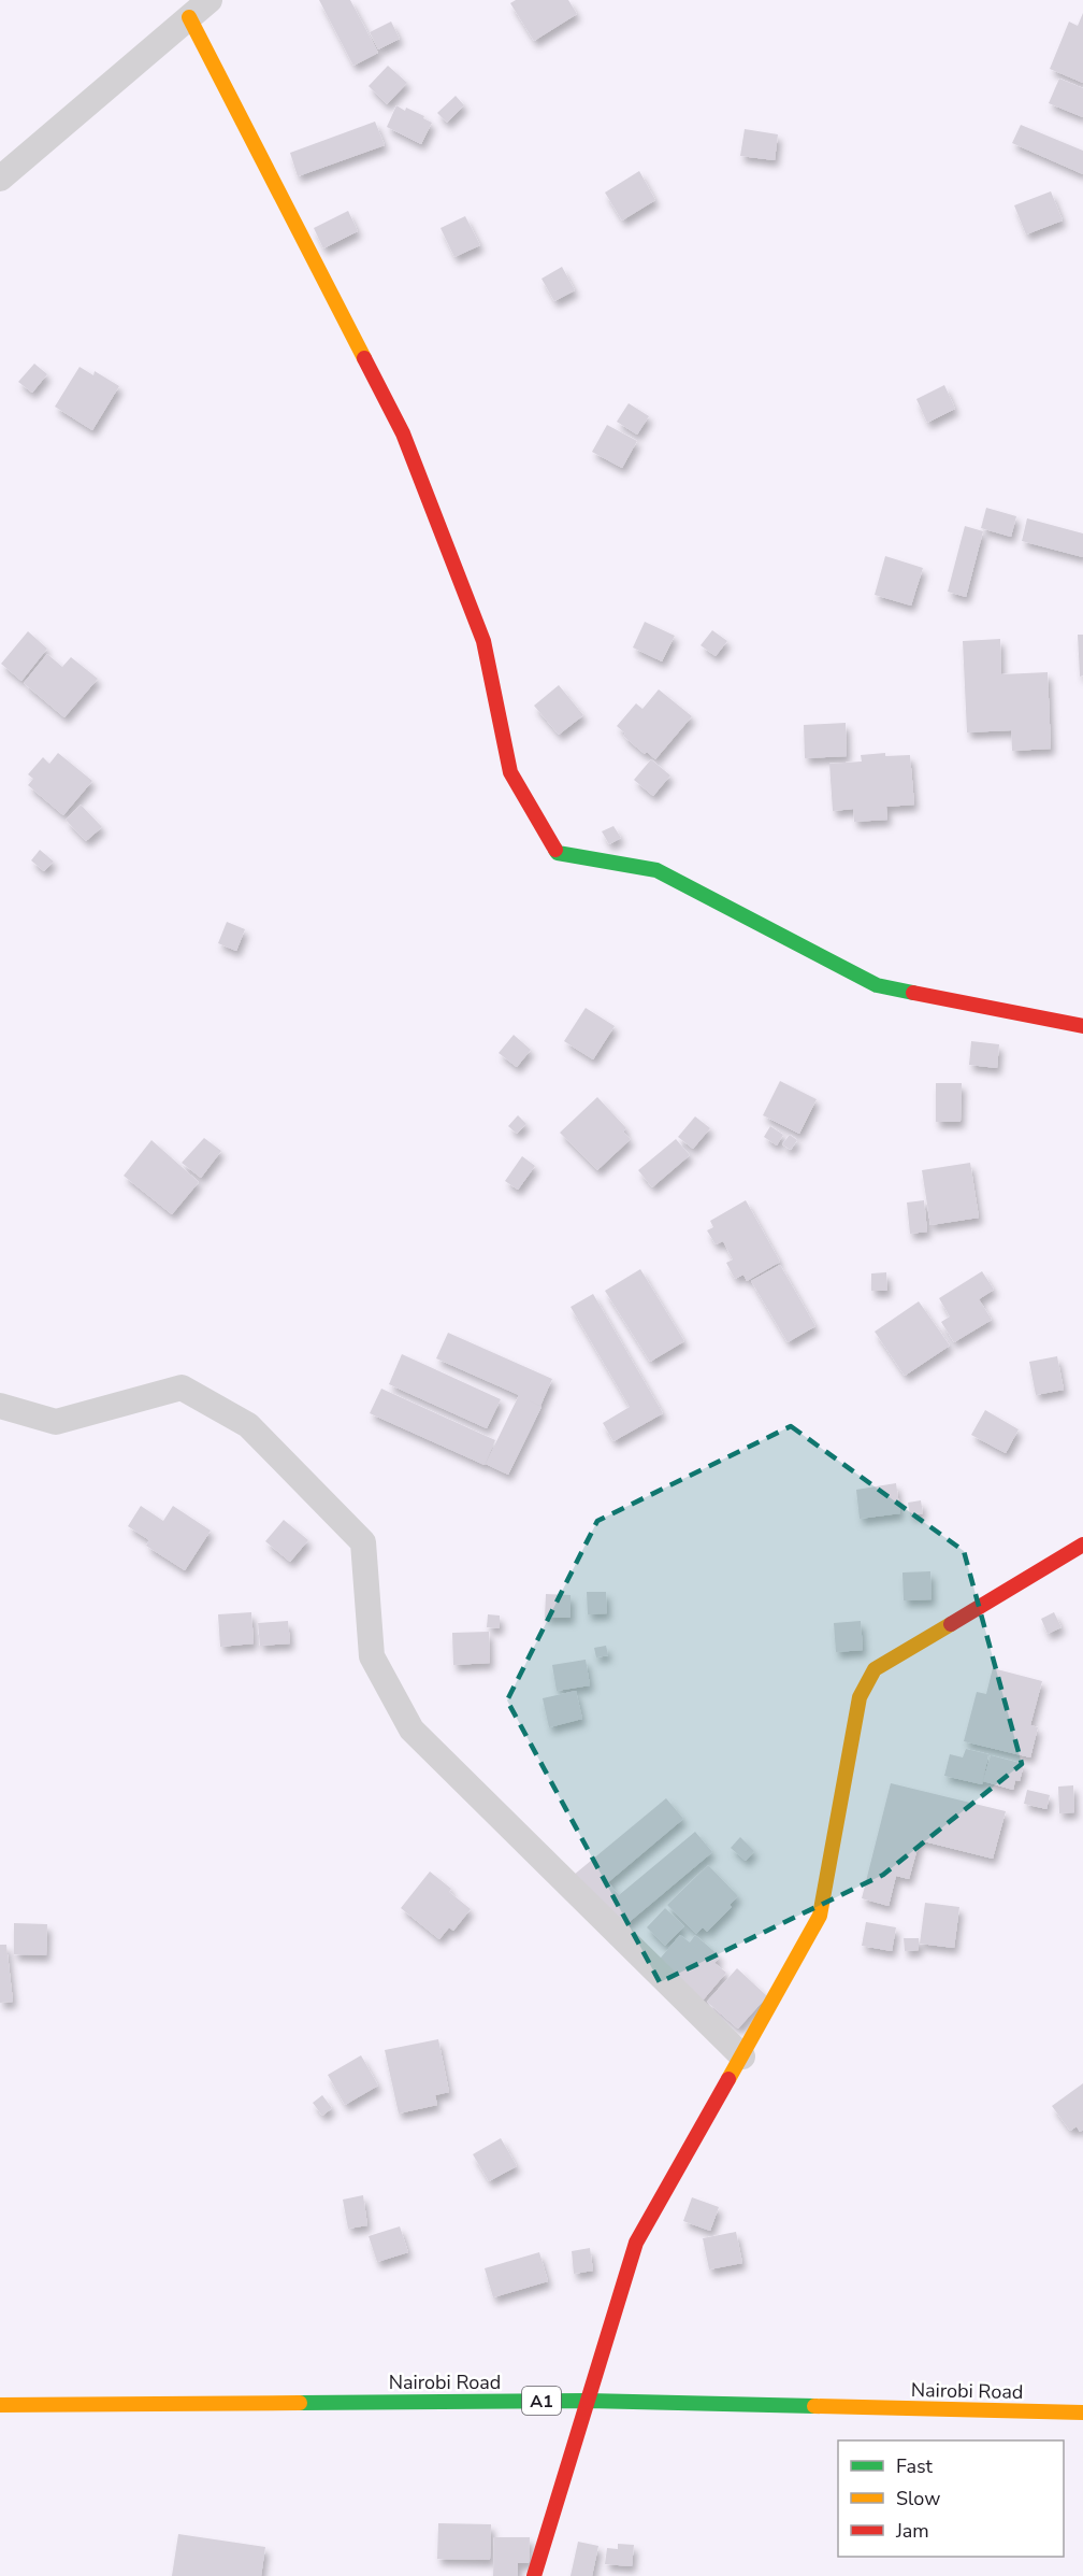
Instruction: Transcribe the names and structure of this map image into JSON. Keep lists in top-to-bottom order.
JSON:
{
  "streets": {
    "main road": ["Nairobi Road", "A1"]
  },
  "legend": ["Fast", "Slow", "Jam"]
}
